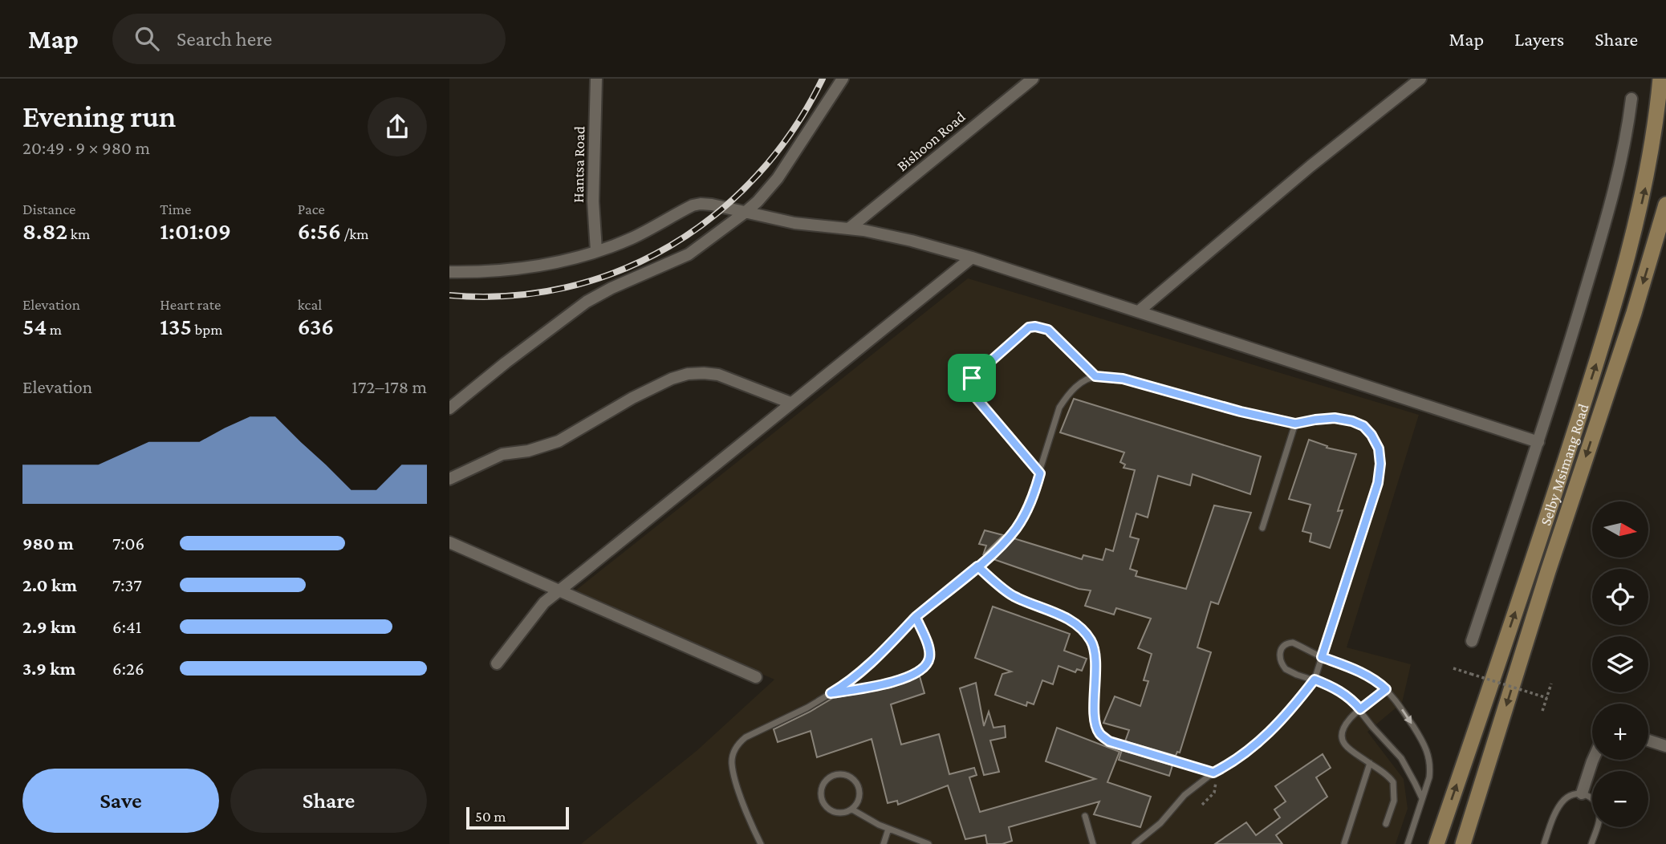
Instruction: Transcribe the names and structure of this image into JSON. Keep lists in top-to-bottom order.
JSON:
{
  "streets": {
    "main road": ["Selby Msimang Road"],
    "street": ["Bishoon Road", "Hantsa Road"]
  },
  "scale_bar": "50 m",
  "north": "right",
  "page": {
    "header": "Map",
    "search": "Search here",
    "nav": ["Map", "Layers", "Share"],
    "heading": ["Evening run", "20:49 · 9 × 980 m"],
    "stats": [
      ["Distance", "8.82 km"],
      ["Time", "1:01:09"],
      ["Pace", "6:56 /km"],
      ["Elevation", "54 m"],
      ["Heart rate", "135 bpm"],
      ["kcal", "636"]
    ],
    "chart": ["Elevation", "172–178 m"],
    "map_buttons": ["+", "−"],
    "list": [
      {
        "name": "980 m",
        "note": "7:06"
      },
      {
        "name": "2.0 km",
        "note": "7:37"
      },
      {
        "name": "2.9 km",
        "note": "6:41"
      },
      {
        "name": "3.9 km",
        "note": "6:26"
      }
    ],
    "buttons": ["Save", "Share"],
    "scale": "50 m"
  }
}
